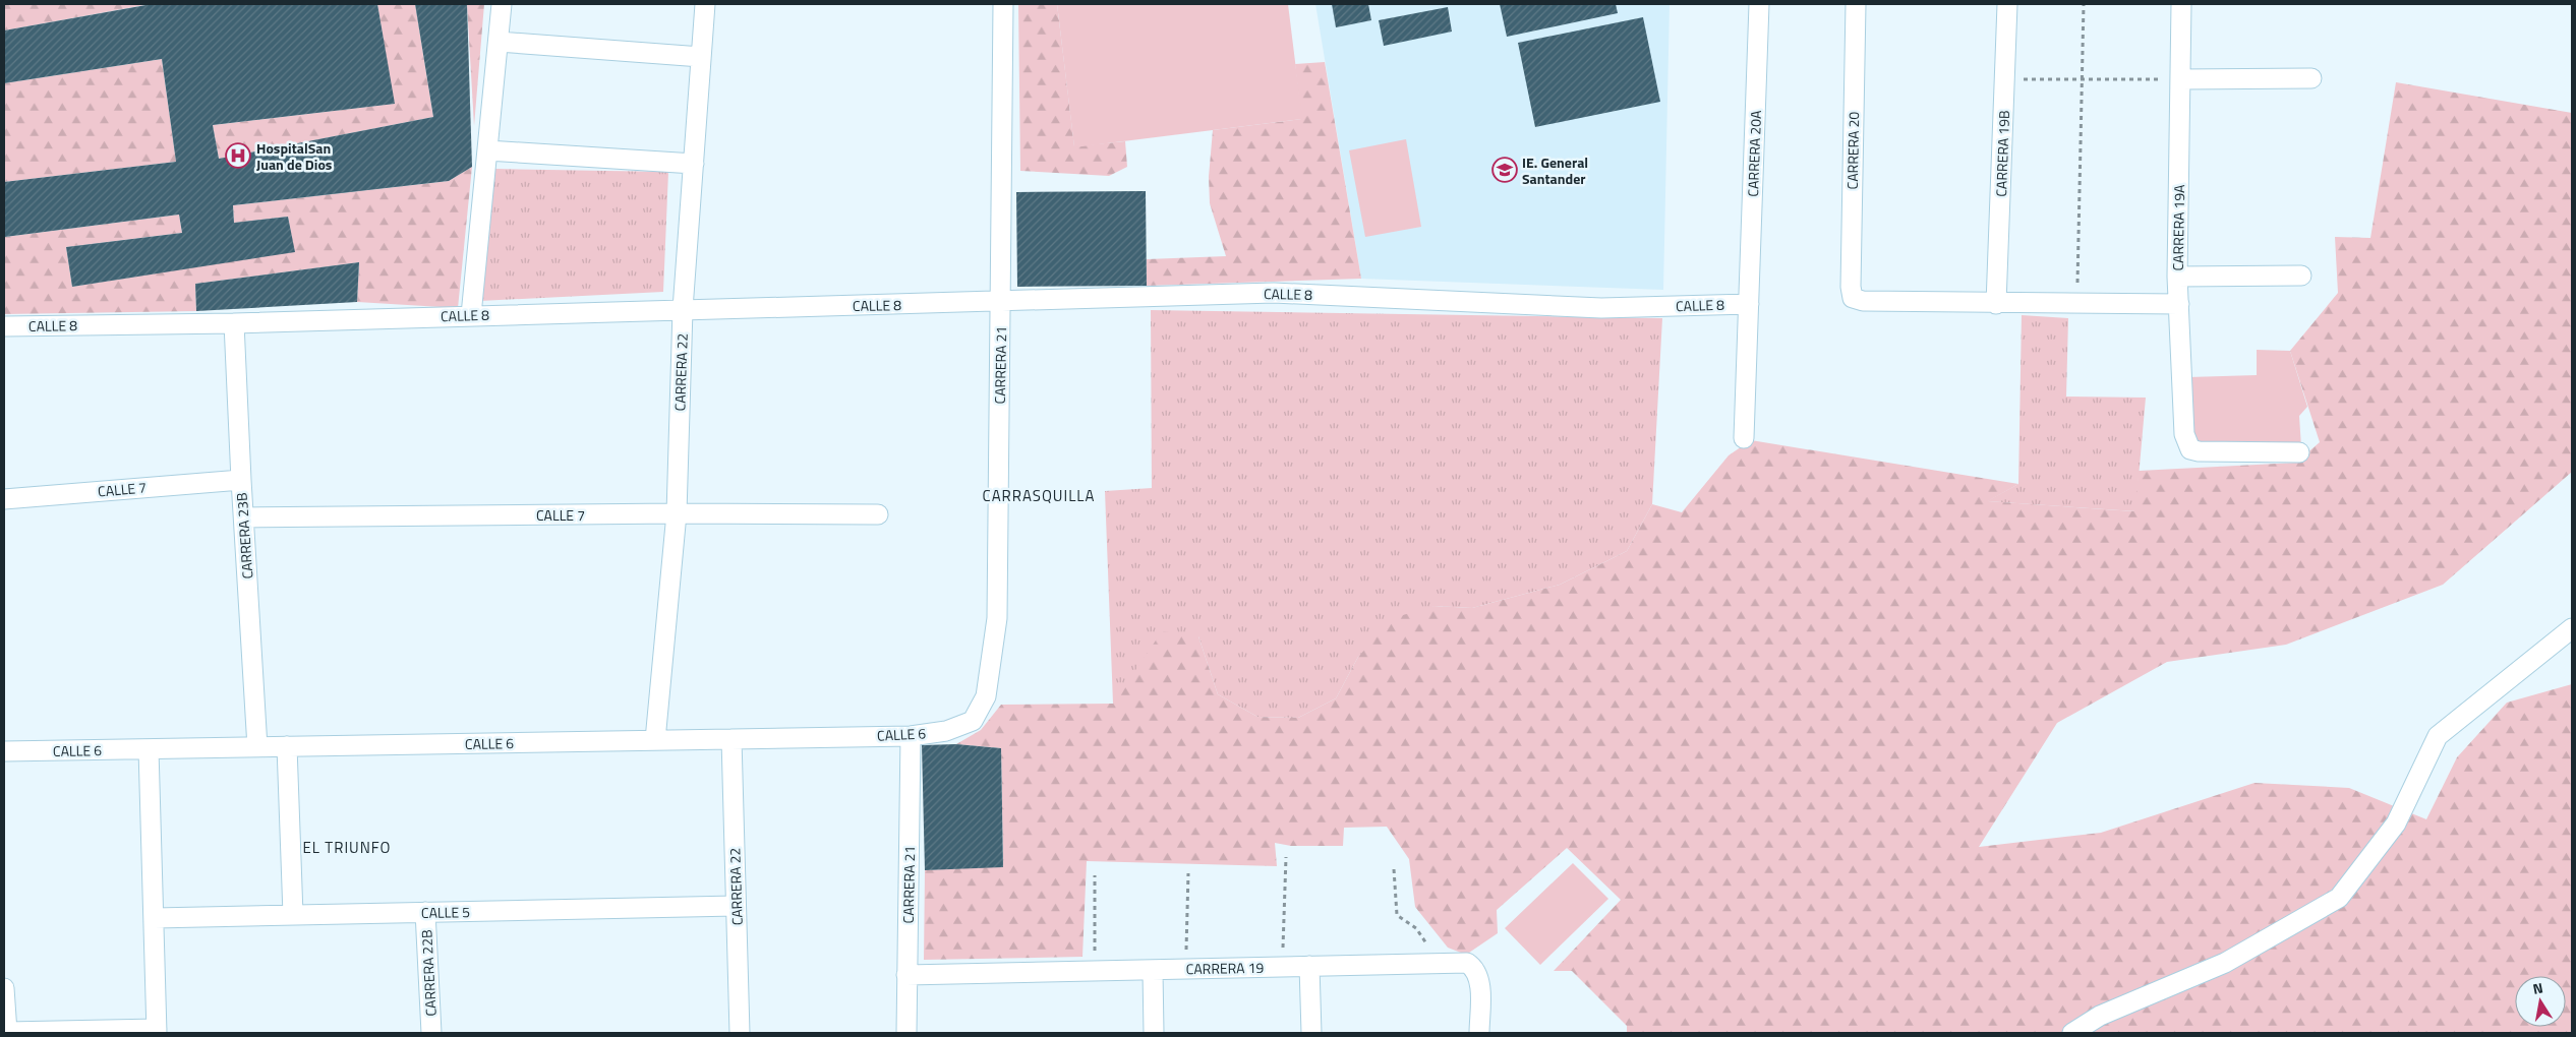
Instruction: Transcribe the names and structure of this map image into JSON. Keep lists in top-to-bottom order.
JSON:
{
  "streets": {
    "street": [
      "CARRERA 20",
      "CARRERA 20A",
      "CARRERA 19B",
      "CARRERA 19A",
      "CALLE 8",
      "CARRERA 21",
      "CARRERA 22",
      "CALLE 7",
      "CARRERA 23B",
      "CALLE 6",
      "CALLE 5",
      "CARRERA 19",
      "CARRERA 22B"
    ]
  },
  "crossings": [
    ["CARRERA 20", "CARRERA 19B"],
    ["CARRERA 20A", "CALLE 8"],
    ["CALLE 8", "CARRERA 21"],
    ["CALLE 8", "CARRERA 22"],
    ["CALLE 8", "CARRERA 23B"],
    ["CARRERA 21", "CALLE 6"],
    ["CARRERA 21", "CARRERA 19"],
    ["CARRERA 22", "CALLE 7"],
    ["CARRERA 22", "CALLE 6"],
    ["CARRERA 22", "CALLE 5"],
    ["CALLE 7", "CARRERA 23B"],
    ["CARRERA 23B", "CALLE 6"],
    ["CALLE 5", "CARRERA 22B"]
  ],
  "districts": ["CARRASQUILLA", "EL TRIUNFO"],
  "places": {
    "hospital": ["HospitalSan Juan de Dios"],
    "school or university": ["IE. General Santander"]
  },
  "north": "top"
}
